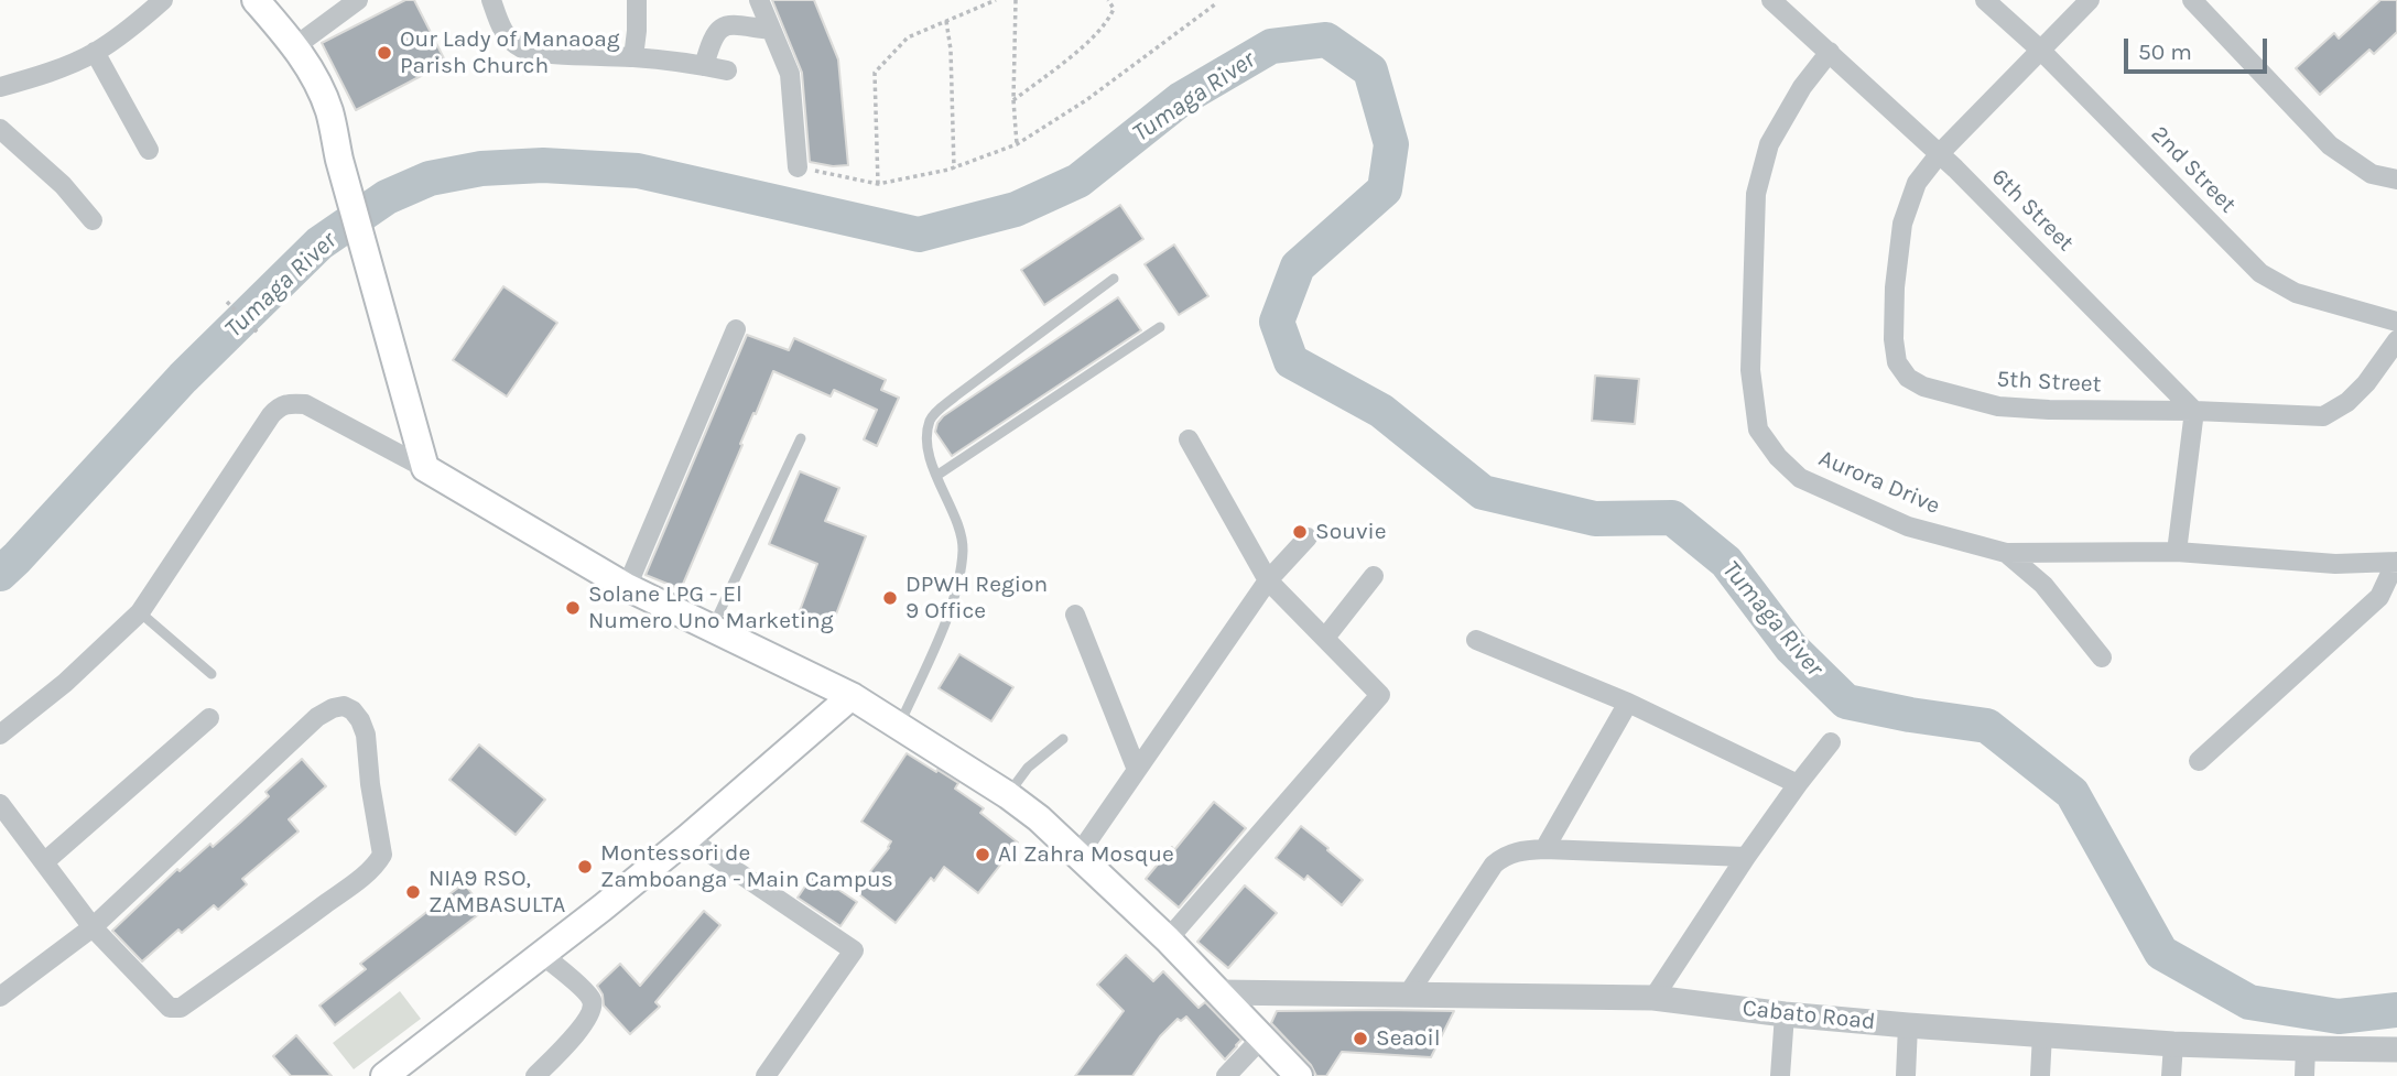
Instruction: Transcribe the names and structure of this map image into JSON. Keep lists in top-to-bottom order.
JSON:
{
  "streets": {
    "street": [
      "2nd Street",
      "6th Street",
      "5th Street",
      "Aurora Drive",
      "Cabato Road"
    ]
  },
  "crossings": [
    ["6th Street", "5th Street"],
    ["6th Street", "Aurora Drive"]
  ],
  "water": ["Tumaga River"],
  "places": [
    "Our Lady of Manaoag Parish Church",
    "Souvie",
    "DPWH Region 9 Office",
    "Solane LPG - El Numero Uno Marketing",
    "Al Zahra Mosque",
    "Montessori de Zamboanga - Main Campus",
    "NIA9 RSO, ZAMBASULTA",
    "Seaoil"
  ],
  "scale_bar": "50 m"
}
